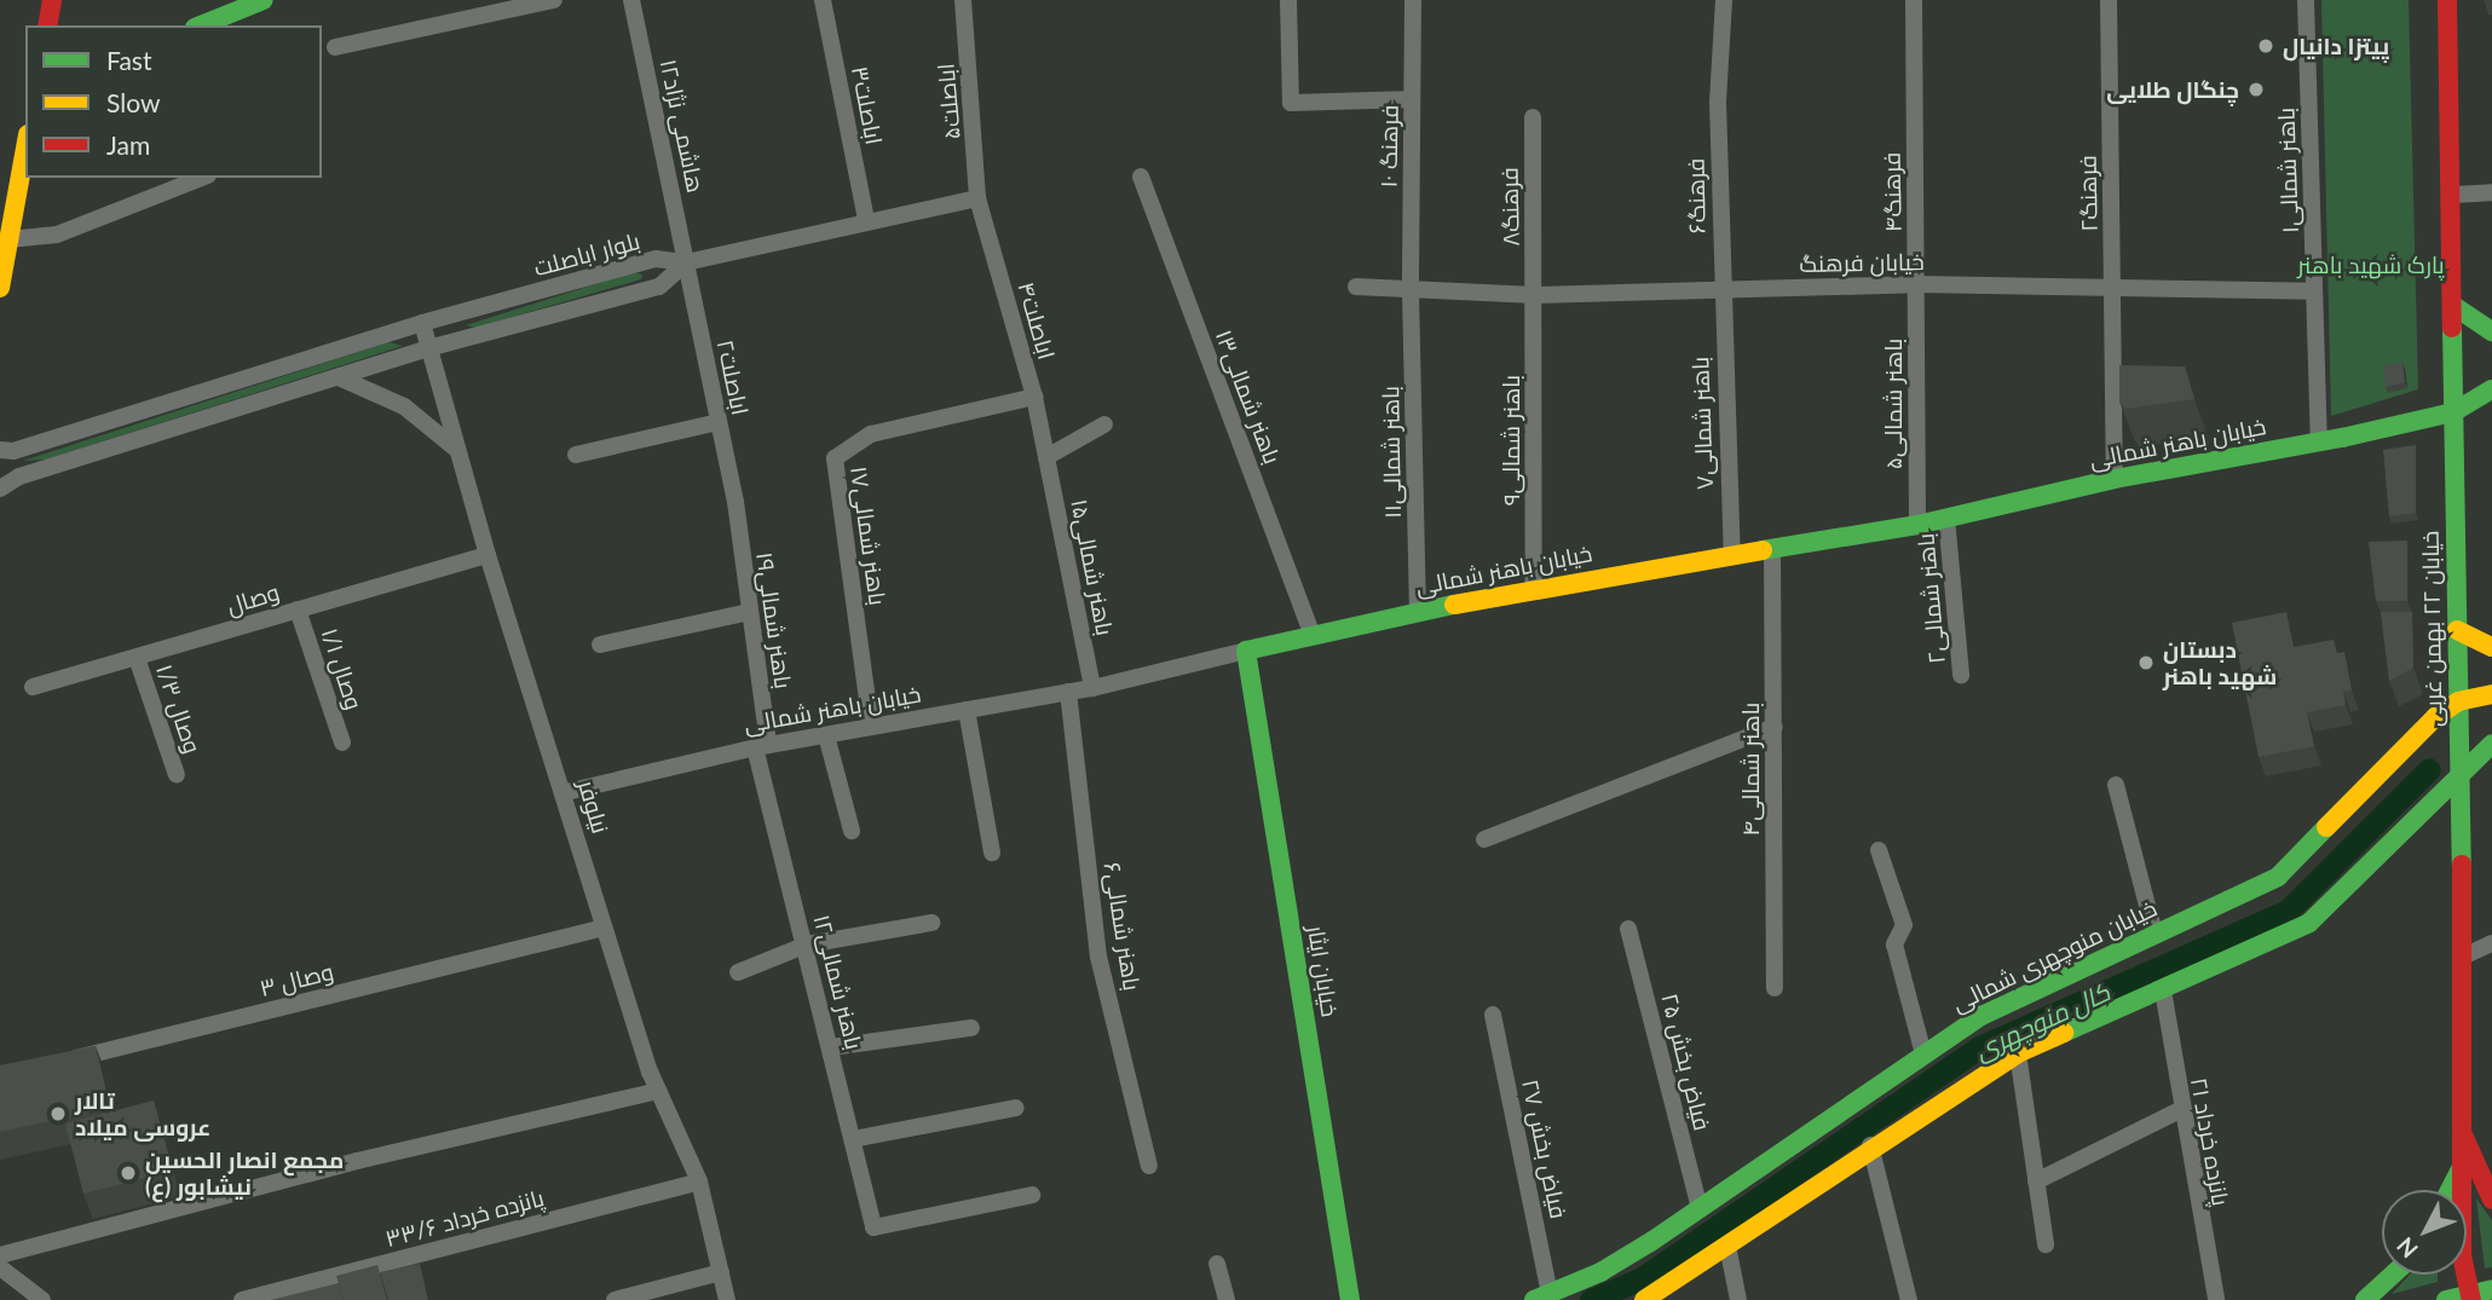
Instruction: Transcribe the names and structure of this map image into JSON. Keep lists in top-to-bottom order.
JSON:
{
  "streets": {
    "street": [
      "اباصلت۵",
      "اباصلت۳",
      "هاشمی نژاد۱۲",
      "فرهنگ ۱۰",
      "باهنر شمالی۱",
      "فرهنگ۴",
      "فرهنگ۲",
      "فرهنگ۶",
      "فرهنگ۸",
      "بلوار اباصلت",
      "خیابان فرهنگ",
      "اباصلت۴",
      "اباصلت۲",
      "باهنر شمالی۱۳",
      "باهنر شمالی۵",
      "باهنر شمالی۷",
      "باهنر شمالی۹",
      "خیابان باهنر شمالی",
      "باهنر شمالی۱۱",
      "باهنر شمالی۱۷",
      "باهنر شمالی۱۵",
      "وصال",
      "باهنر شمالی۲",
      "باهنر شمالی۱۹",
      "خیابان ۲۲ بهمن غربی",
      "وصال ۱/۱",
      "وصال ۱/۳",
      "باهنر شمالی۴",
      "نیلوفر",
      "باهنر شمالی۶",
      "خیابان منوچهری شمالی",
      "خیابان ایثار",
      "وصال ۳",
      "باهنر شمالی۱۲",
      "فیاض بخش ۲۵",
      "پانزده خرداد ۲۱",
      "فیاض بخش ۲۷",
      "پانزده خرداد ۳۳/۶"
    ]
  },
  "crossings": [
    ["اباصلت۵", "اباصلت۴"],
    ["هاشمی نژاد۱۲", "بلوار اباصلت"],
    ["هاشمی نژاد۱۲", "اباصلت۲"],
    ["فرهنگ ۱۰", "خیابان فرهنگ"],
    ["فرهنگ ۱۰", "باهنر شمالی۱۱"],
    ["باهنر شمالی۱", "خیابان فرهنگ"],
    ["باهنر شمالی۱", "خیابان باهنر شمالی"],
    ["فرهنگ۴", "خیابان فرهنگ"],
    ["فرهنگ۴", "باهنر شمالی۵"],
    ["فرهنگ۲", "خیابان فرهنگ"],
    ["فرهنگ۲", "خیابان باهنر شمالی"],
    ["فرهنگ۶", "خیابان فرهنگ"],
    ["فرهنگ۶", "باهنر شمالی۷"],
    ["فرهنگ۸", "خیابان فرهنگ"],
    ["فرهنگ۸", "باهنر شمالی۹"],
    ["بلوار اباصلت", "اباصلت۲"],
    ["بلوار اباصلت", "نیلوفر"],
    ["خیابان فرهنگ", "باهنر شمالی۵"],
    ["خیابان فرهنگ", "باهنر شمالی۷"],
    ["خیابان فرهنگ", "باهنر شمالی۹"],
    ["خیابان فرهنگ", "باهنر شمالی۱۱"],
    ["اباصلت۴", "باهنر شمالی۱۷"],
    ["اباصلت۴", "باهنر شمالی۱۵"],
    ["اباصلت۲", "باهنر شمالی۱۹"],
    ["باهنر شمالی۱۳", "خیابان باهنر شمالی"],
    ["باهنر شمالی۵", "خیابان باهنر شمالی"],
    ["باهنر شمالی۷", "خیابان باهنر شمالی"],
    ["باهنر شمالی۹", "خیابان باهنر شمالی"],
    ["خیابان باهنر شمالی", "باهنر شمالی۱۱"],
    ["خیابان باهنر شمالی", "باهنر شمالی۱۷"],
    ["خیابان باهنر شمالی", "باهنر شمالی۱۵"],
    ["خیابان باهنر شمالی", "باهنر شمالی۲"],
    ["خیابان باهنر شمالی", "باهنر شمالی۱۹"],
    ["خیابان باهنر شمالی", "خیابان ۲۲ بهمن غربی"],
    ["خیابان باهنر شمالی", "باهنر شمالی۴"],
    ["خیابان باهنر شمالی", "نیلوفر"],
    ["خیابان باهنر شمالی", "باهنر شمالی۶"],
    ["خیابان باهنر شمالی", "خیابان ایثار"],
    ["خیابان باهنر شمالی", "باهنر شمالی۱۲"],
    ["وصال", "وصال ۱/۱"],
    ["وصال", "وصال ۱/۳"],
    ["وصال", "نیلوفر"],
    ["باهنر شمالی۱۹", "باهنر شمالی۱۲"],
    ["خیابان ۲۲ بهمن غربی", "خیابان منوچهری شمالی"],
    ["نیلوفر", "وصال ۳"],
    ["نیلوفر", "پانزده خرداد ۳۳/۶"],
    ["خیابان منوچهری شمالی", "فیاض بخش ۲۵"],
    ["خیابان منوچهری شمالی", "فیاض بخش ۲۷"]
  ],
  "water": ["کال منوچهری"],
  "parks": ["پارک شهید باهنر"],
  "places": [
    "پیتزا دانیال",
    "چنگال طلایی",
    "دبستان شهید باهنر",
    "تالار عروسی میلاد",
    "مجمع انصار الحسین (ع) نیشابور"
  ],
  "legend": ["Fast", "Slow", "Jam"],
  "north": "bottom left"
}
